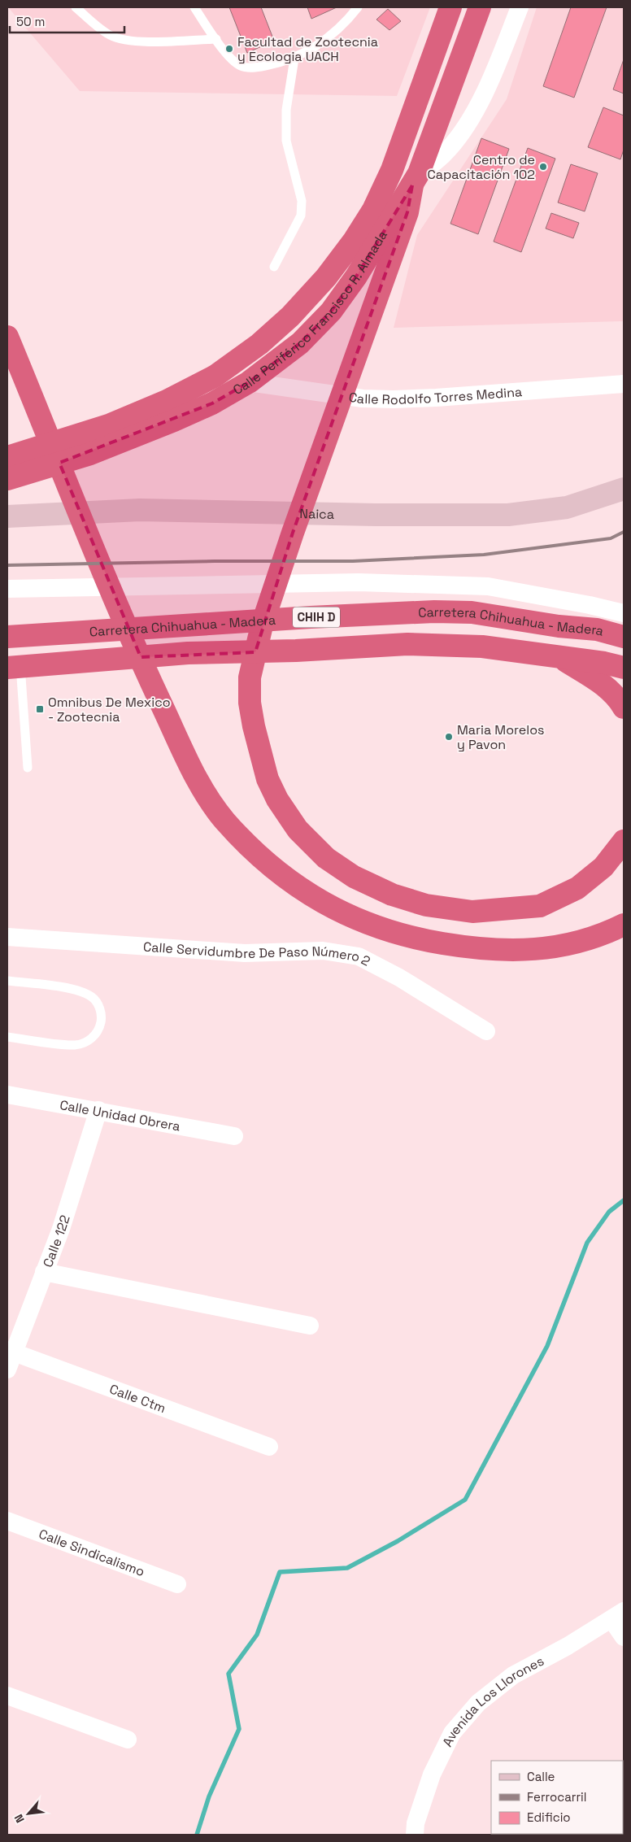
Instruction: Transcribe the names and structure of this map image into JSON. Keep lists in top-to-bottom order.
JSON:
{
  "streets": {
    "highway": ["Calle Periférico Francisco R. Almada", "CHIH D", "Carretera Chihuahua - Madera"],
    "street": [
      "Calle Rodolfo Torres Medina",
      "Naica",
      "Calle Servidumbre De Paso Número 2",
      "Calle Unidad Obrera",
      "Calle 122",
      "Calle Ctm",
      "Calle Sindicalismo",
      "Avenida Los Llorones"
    ]
  },
  "crossings": [
    ["Calle Periférico Francisco R. Almada", "Calle Rodolfo Torres Medina"],
    ["Calle Unidad Obrera", "Calle 122"],
    ["Calle 122", "Calle Ctm"]
  ],
  "places": {
    "other": ["Facultad de Zootecnia y Ecologia UACH", "Centro de Capacitación 102", "Maria Morelos y Pavon"],
    "transit": ["Omnibus De Mexico - Zootecnia"]
  },
  "legend": ["Calle", "Ferrocarril", "Edificio"],
  "scale_bar": "50 m",
  "north": "bottom left"
}
